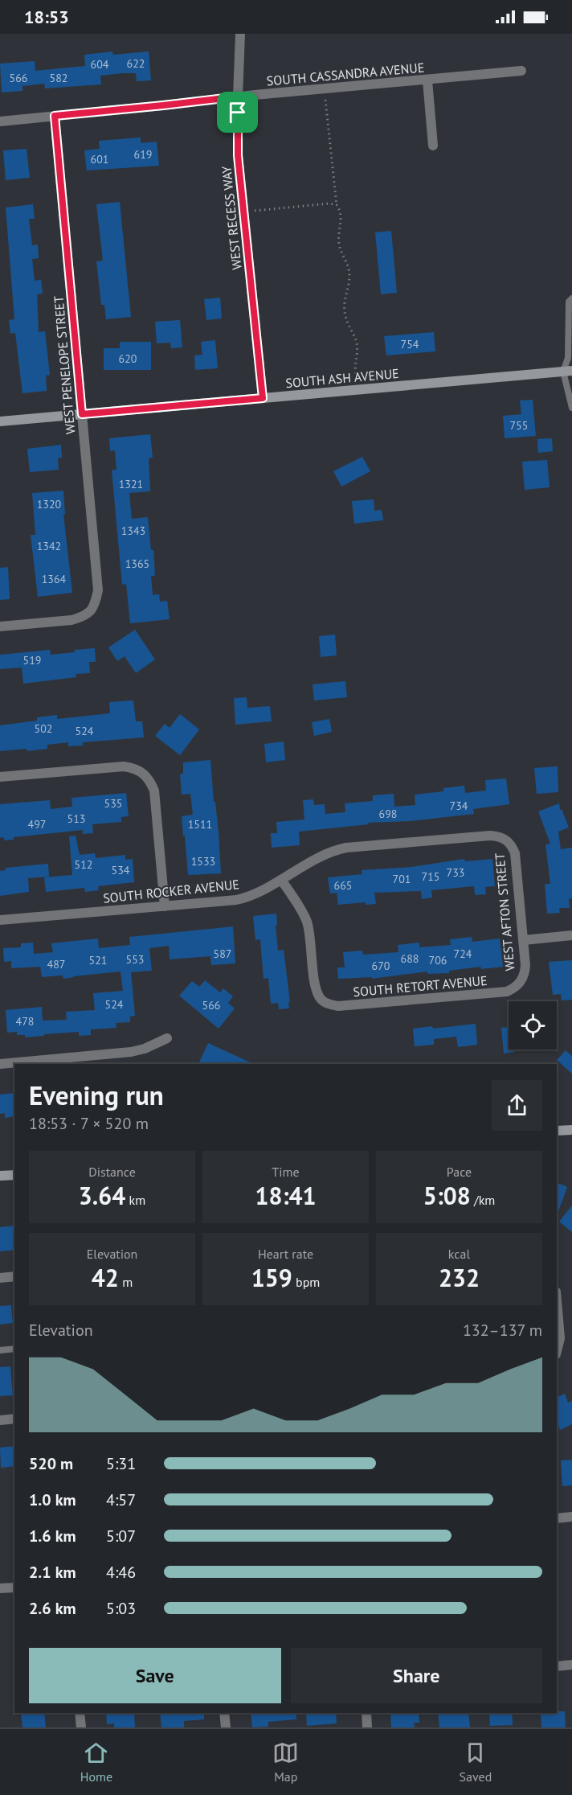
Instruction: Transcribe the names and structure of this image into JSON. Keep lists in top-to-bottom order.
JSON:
{
  "streets": {
    "street": [
      "SOUTH CASSANDRA AVENUE",
      "WEST RECESS WAY",
      "WEST PENELOPE STREET",
      "SOUTH ASH AVENUE",
      "SOUTH ROCKER AVENUE",
      "WEST AFTON STREET",
      "SOUTH RETORT AVENUE"
    ]
  },
  "crossings": [
    ["SOUTH CASSANDRA AVENUE", "WEST RECESS WAY"],
    ["SOUTH CASSANDRA AVENUE", "WEST PENELOPE STREET"],
    ["WEST RECESS WAY", "SOUTH ASH AVENUE"],
    ["WEST PENELOPE STREET", "SOUTH ASH AVENUE"],
    ["SOUTH ROCKER AVENUE", "WEST AFTON STREET"],
    ["SOUTH ROCKER AVENUE", "SOUTH RETORT AVENUE"],
    ["WEST AFTON STREET", "SOUTH RETORT AVENUE"]
  ],
  "house_numbers": [
    "622",
    "604",
    "566",
    "582",
    "619",
    "601",
    "754",
    "620",
    "755",
    "1321",
    "1320",
    "1343",
    "1342",
    "1365",
    "1364",
    "519",
    "502",
    "524",
    "535",
    "734",
    "698",
    "513",
    "497",
    "1511",
    "1533",
    "512",
    "534",
    "733",
    "715",
    "701",
    "665",
    "587",
    "724",
    "688",
    "553",
    "521",
    "706",
    "487",
    "670",
    "524",
    "566",
    "478"
  ],
  "page": {
    "status": "18:53",
    "heading": ["Evening run", "18:53 · 7 × 520 m"],
    "stats": [
      ["Distance", "3.64 km"],
      ["Time", "18:41"],
      ["Pace", "5:08 /km"],
      ["Elevation", "42 m"],
      ["Heart rate", "159 bpm"],
      ["kcal", "232"]
    ],
    "chart": ["Elevation", "132–137 m"],
    "list": [
      {
        "name": "520 m",
        "note": "5:31"
      },
      {
        "name": "1.0 km",
        "note": "4:57"
      },
      {
        "name": "1.6 km",
        "note": "5:07"
      },
      {
        "name": "2.1 km",
        "note": "4:46"
      },
      {
        "name": "2.6 km",
        "note": "5:03"
      }
    ],
    "buttons": ["Save", "Share"],
    "tabs": ["Home", "Map", "Saved"]
  }
}
